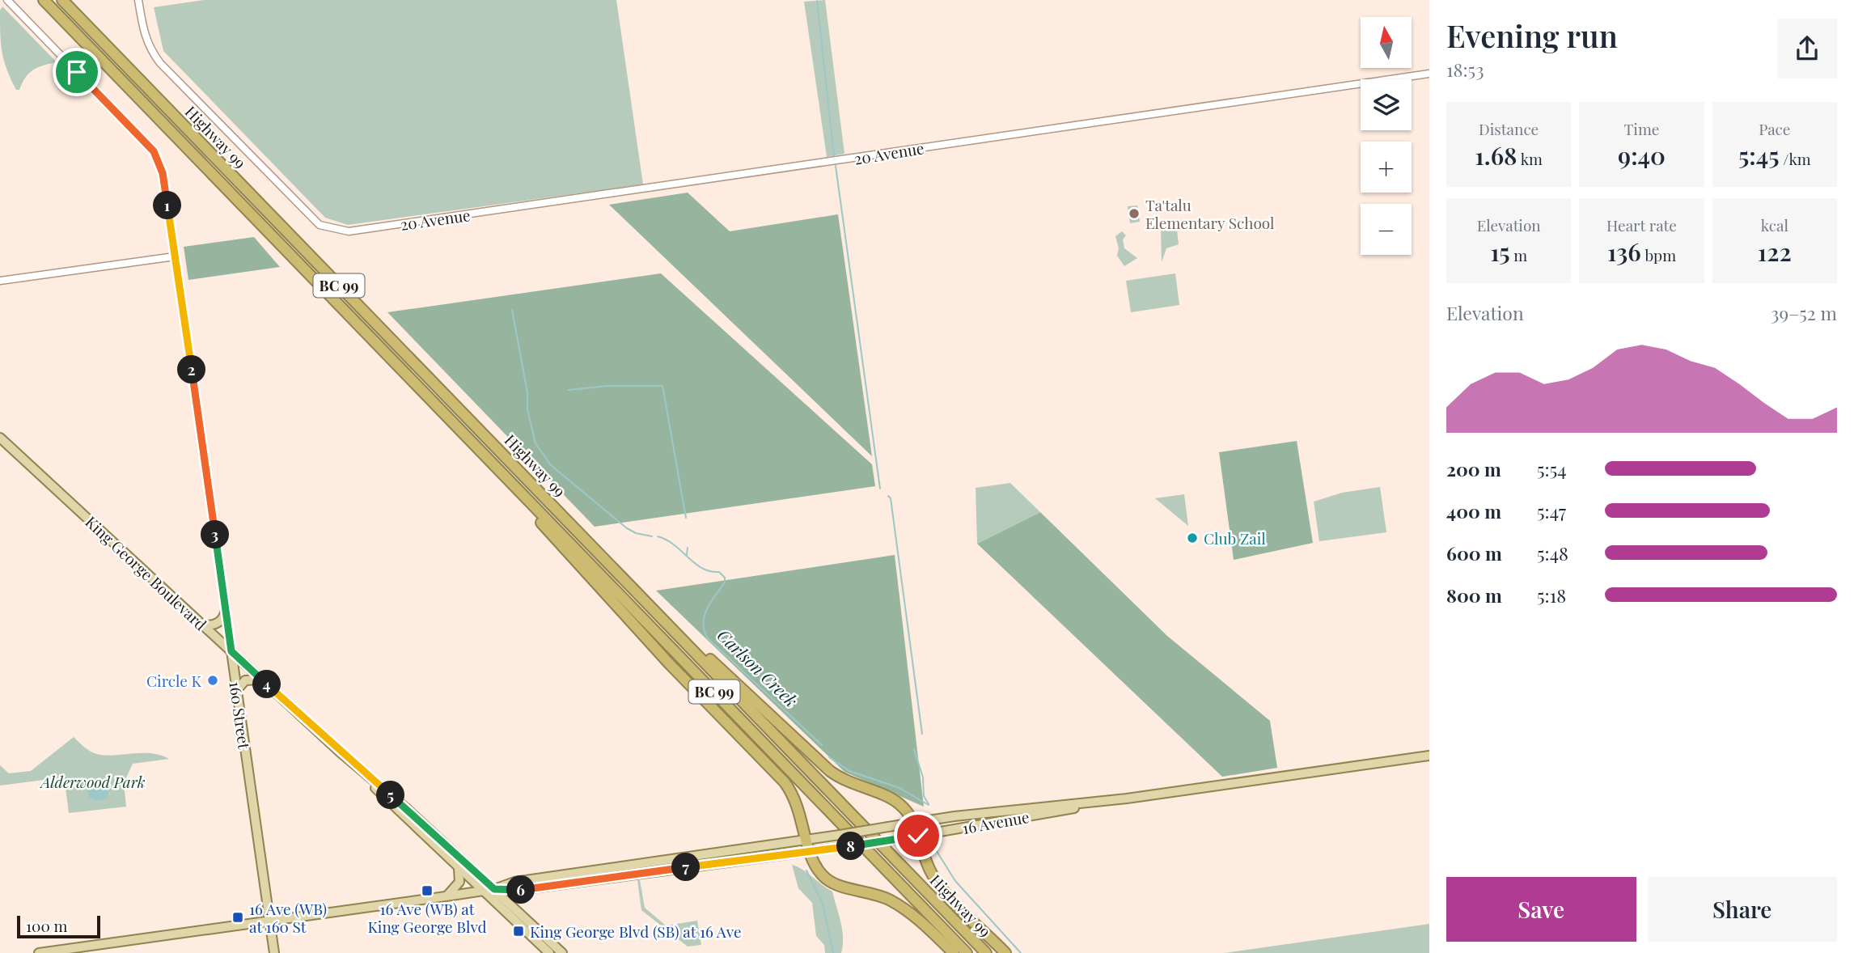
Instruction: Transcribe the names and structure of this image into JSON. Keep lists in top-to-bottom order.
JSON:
{
  "streets": {
    "highway": ["Highway 99", "BC 99"],
    "main road": ["King George Boulevard", "160 Street", "16 Avenue"],
    "street": ["20 Avenue"]
  },
  "crossings": [
    ["King George Boulevard", "160 Street"],
    ["King George Boulevard", "16 Avenue"],
    ["160 Street", "16 Avenue"]
  ],
  "water": ["Carlson Creek"],
  "parks": ["Alderwood Park"],
  "places": {
    "other": ["Ta'talu Elementary School", "Club Zail", "Circle K"],
    "transit": ["16 Ave (WB) at King George Blvd", "16 Ave (WB) at 160 St", "King George Blvd (SB) at 16 Ave"]
  },
  "scale_bar": "100 m",
  "north": "top",
  "page": {
    "heading": ["Evening run", "18:53"],
    "map_buttons": ["+", "−"],
    "stats": [
      ["Distance", "1.68 km"],
      ["Time", "9:40"],
      ["Pace", "5:45 /km"],
      ["Elevation", "15 m"],
      ["Heart rate", "136 bpm"],
      ["kcal", "122"]
    ],
    "pins": [
      "1",
      "2",
      "3",
      "4",
      "5",
      "8",
      "7",
      "6"
    ],
    "chart": ["Elevation", "39–52 m"],
    "list": [
      {
        "name": "200 m",
        "note": "5:54"
      },
      {
        "name": "400 m",
        "note": "5:47"
      },
      {
        "name": "600 m",
        "note": "5:48"
      },
      {
        "name": "800 m",
        "note": "5:18"
      }
    ],
    "buttons": ["Save", "Share"],
    "scale": "100 m"
  }
}
